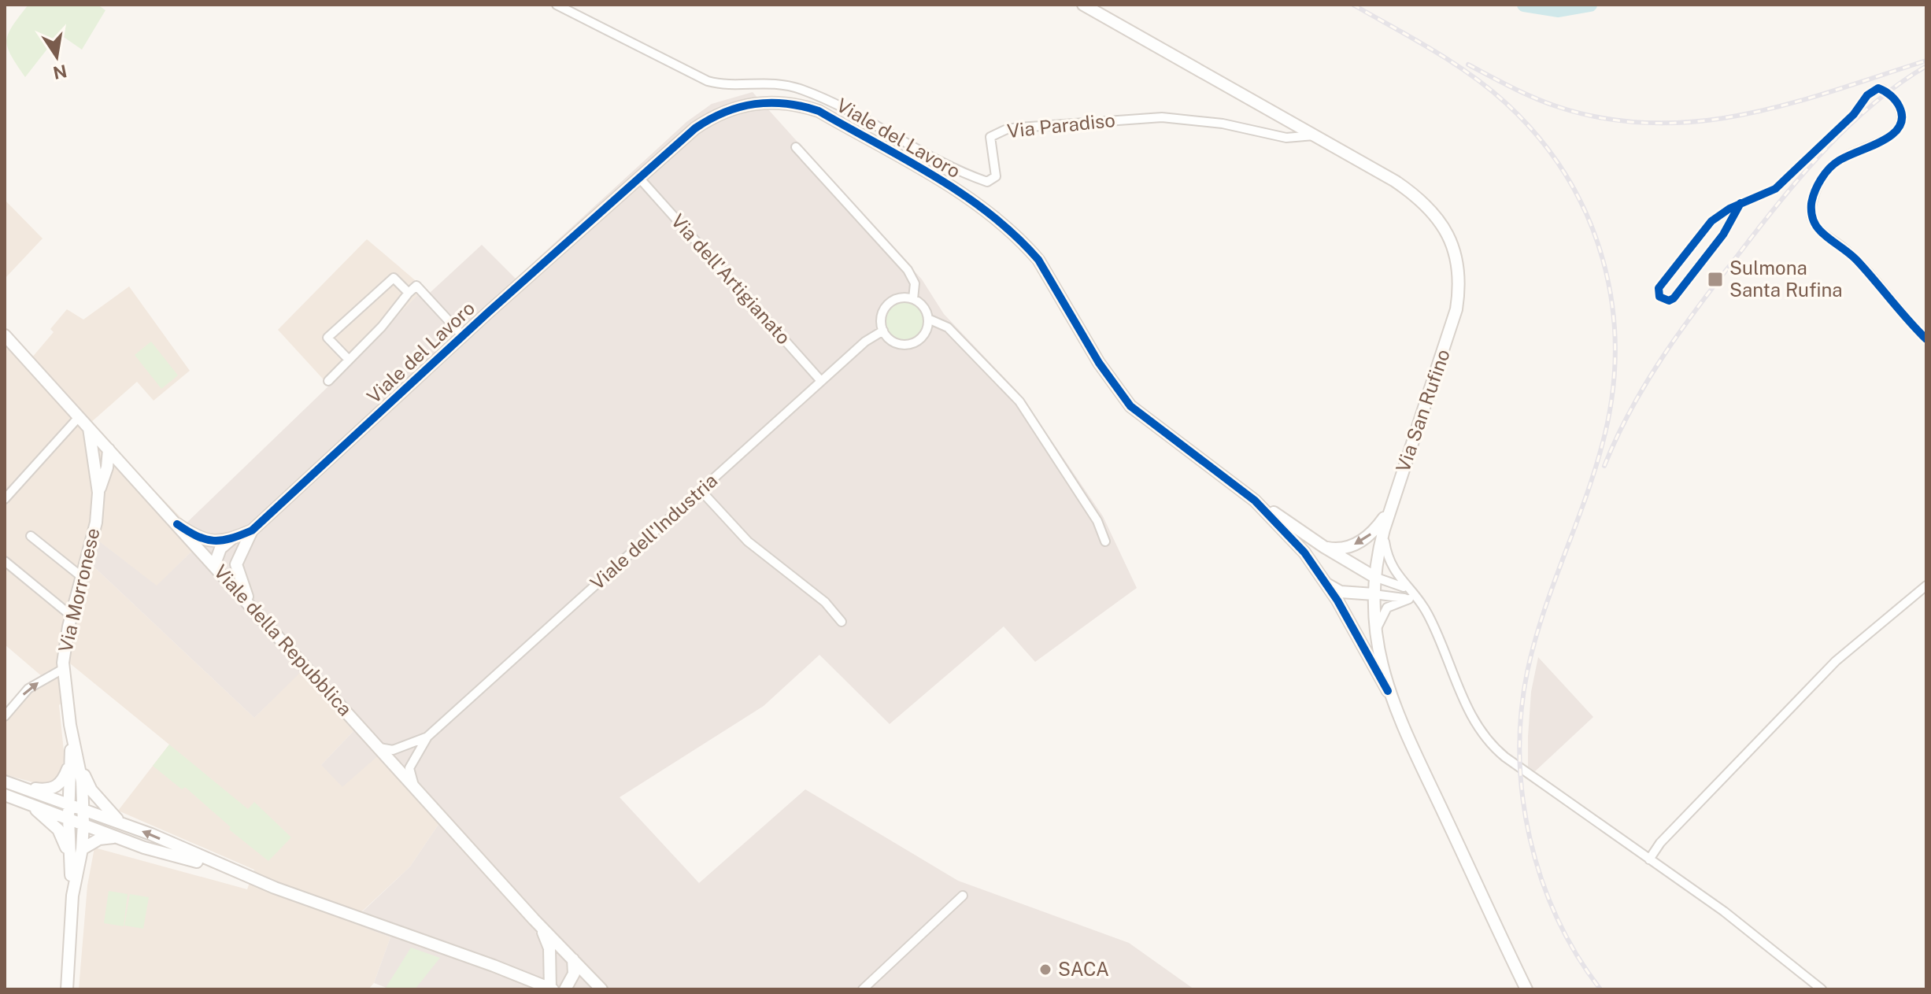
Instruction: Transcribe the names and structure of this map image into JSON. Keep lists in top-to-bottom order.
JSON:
{
  "streets": {
    "street": [
      "Via Paradiso",
      "Viale del Lavoro",
      "Via dell'Artigianato",
      "Via San Rufino",
      "Viale dell'Industria",
      "Via Morronese",
      "Viale della Repubblica"
    ]
  },
  "crossings": [
    ["Via Paradiso", "Via San Rufino"],
    ["Viale del Lavoro", "Via dell'Artigianato"],
    ["Viale del Lavoro", "Via San Rufino"],
    ["Via dell'Artigianato", "Viale dell'Industria"],
    ["Viale dell'Industria", "Viale della Repubblica"],
    ["Via Morronese", "Viale della Repubblica"]
  ],
  "places": {
    "transit": ["Sulmona Santa Rufina"],
    "other": ["SACA"]
  },
  "north": "bottom"
}
